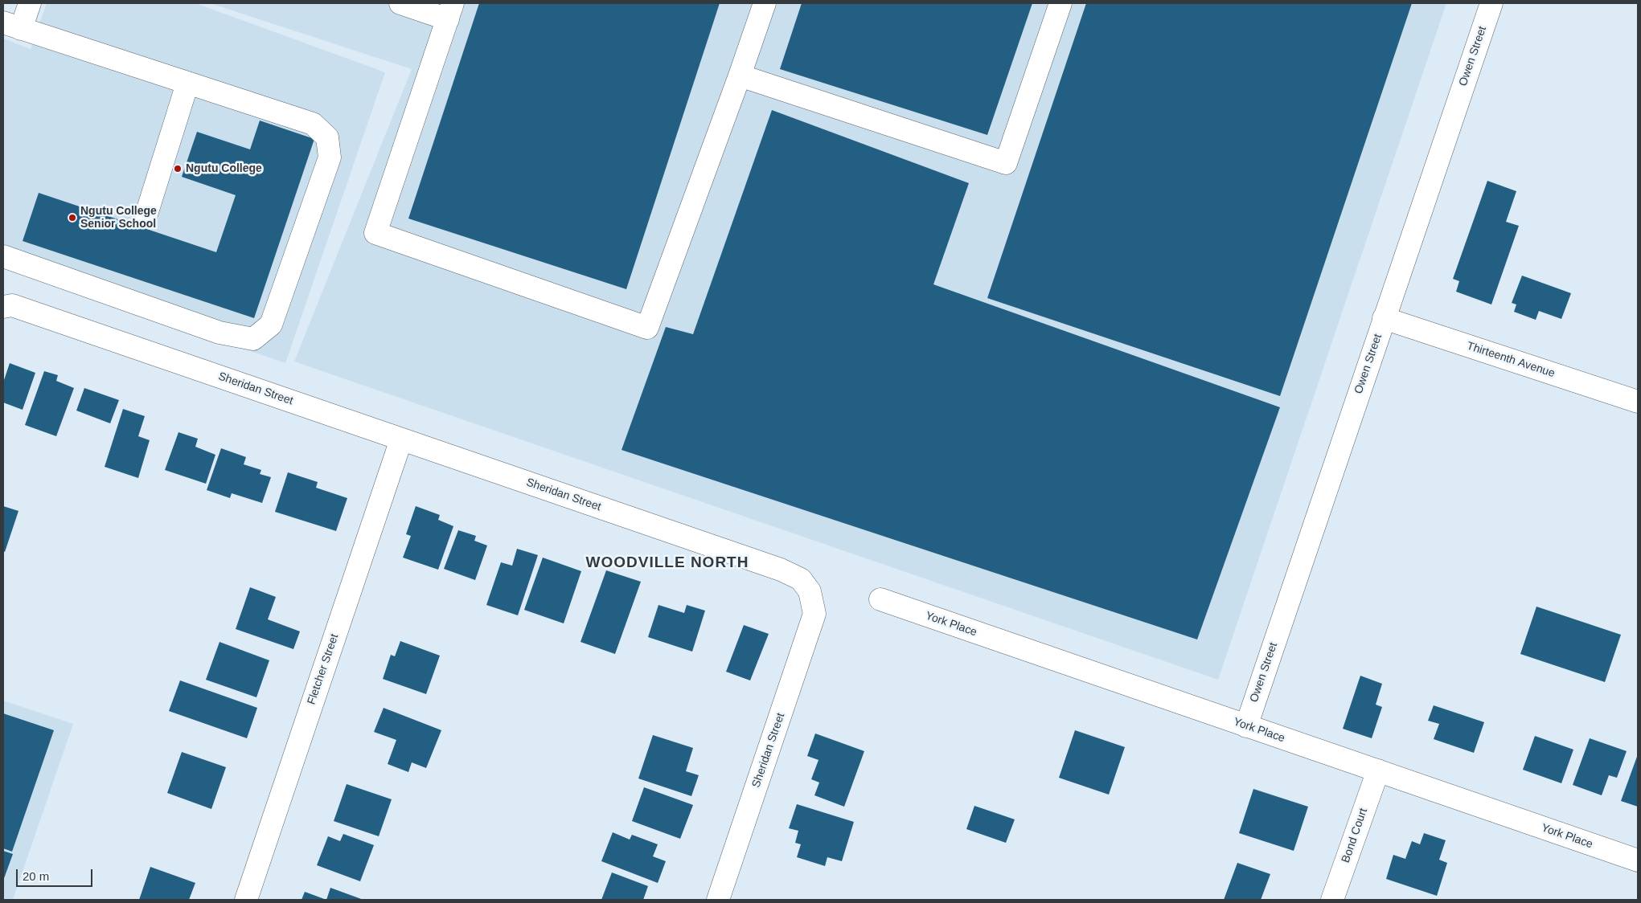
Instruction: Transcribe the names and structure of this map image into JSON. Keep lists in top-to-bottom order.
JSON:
{
  "streets": {
    "street": [
      "Owen Street",
      "Thirteenth Avenue",
      "Sheridan Street",
      "York Place",
      "Fletcher Street",
      "Bond Court"
    ]
  },
  "crossings": [
    ["Owen Street", "Thirteenth Avenue"],
    ["Owen Street", "York Place"],
    ["Sheridan Street", "Fletcher Street"],
    ["York Place", "Bond Court"]
  ],
  "districts": ["WOODVILLE NORTH"],
  "places": ["Ngutu College", "Ngutu College Senior School"],
  "scale_bar": "20 m"
}
